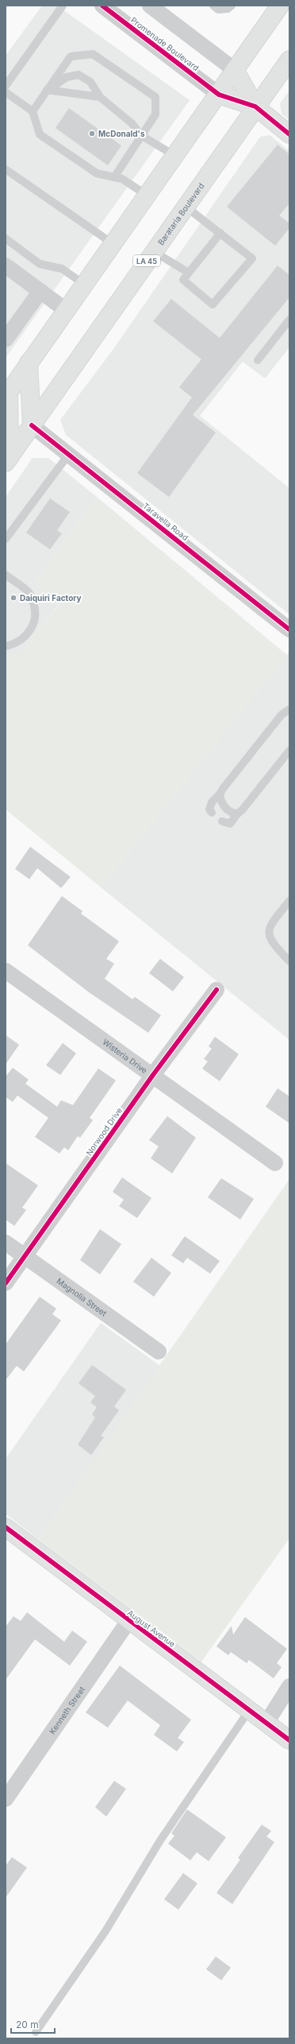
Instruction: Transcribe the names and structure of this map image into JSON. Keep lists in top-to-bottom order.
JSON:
{
  "streets": {
    "main road": ["Barataria Boulevard", "LA 45", "August Avenue"],
    "street": [
      "Promenade Boulevard",
      "Taravella Road",
      "Wisteria Drive",
      "Norwood Drive",
      "Magnolia Street",
      "Kenneth Street"
    ]
  },
  "crossings": [
    ["Barataria Boulevard", "Taravella Road"],
    ["Wisteria Drive", "Norwood Drive"],
    ["Norwood Drive", "Magnolia Street"],
    ["August Avenue", "Kenneth Street"]
  ],
  "places": ["McDonald's", "Daiquiri Factory"],
  "scale_bar": "20 m"
}
